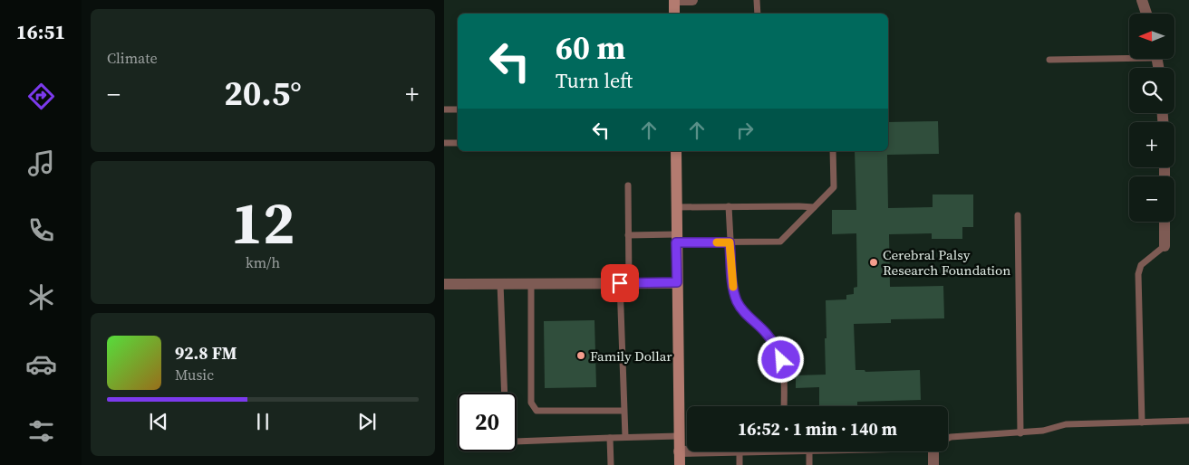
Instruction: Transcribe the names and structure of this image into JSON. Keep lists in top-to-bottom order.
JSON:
{
  "places": ["Cerebral Palsy Research Foundation", "Family Dollar"],
  "north": "left",
  "page": {
    "tabs": "16:51",
    "tile": [
      "Climate",
      ["12", "km/h"]
    ],
    "map_buttons": ["+", "−"],
    "turn": ["60 m", "Turn left"],
    "heat": ["−", "20.5°", "+"],
    "song": ["92.8 FM", "Music"],
    "limit": "20",
    "trip": "16:52 · 1 min · 140 m"
  }
}
